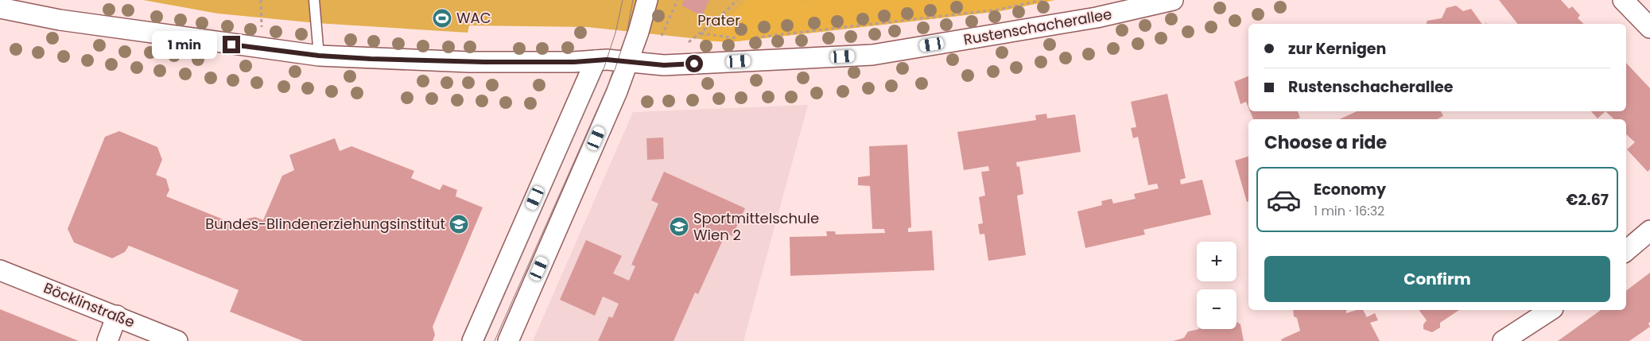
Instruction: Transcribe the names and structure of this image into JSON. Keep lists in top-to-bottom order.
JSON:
{
  "streets": {
    "street": ["Rustenschacherallee", "Böcklinstraße"]
  },
  "parks": ["Prater"],
  "places": {
    "sports": ["WAC"],
    "school or university": ["Bundes-Blindenerziehungsinstitut", "Sportmittelschule Wien 2"]
  },
  "page": {
    "banner": ["zur Kernigen", "Rustenschacherallee"],
    "bubble": "1 min",
    "heading": "Choose a ride",
    "list": [
      {
        "name": "Economy",
        "note": "1 min · 16:32",
        "value": "€2.67"
      }
    ],
    "map_buttons": ["+", "−"],
    "buttons": "Confirm"
  }
}
